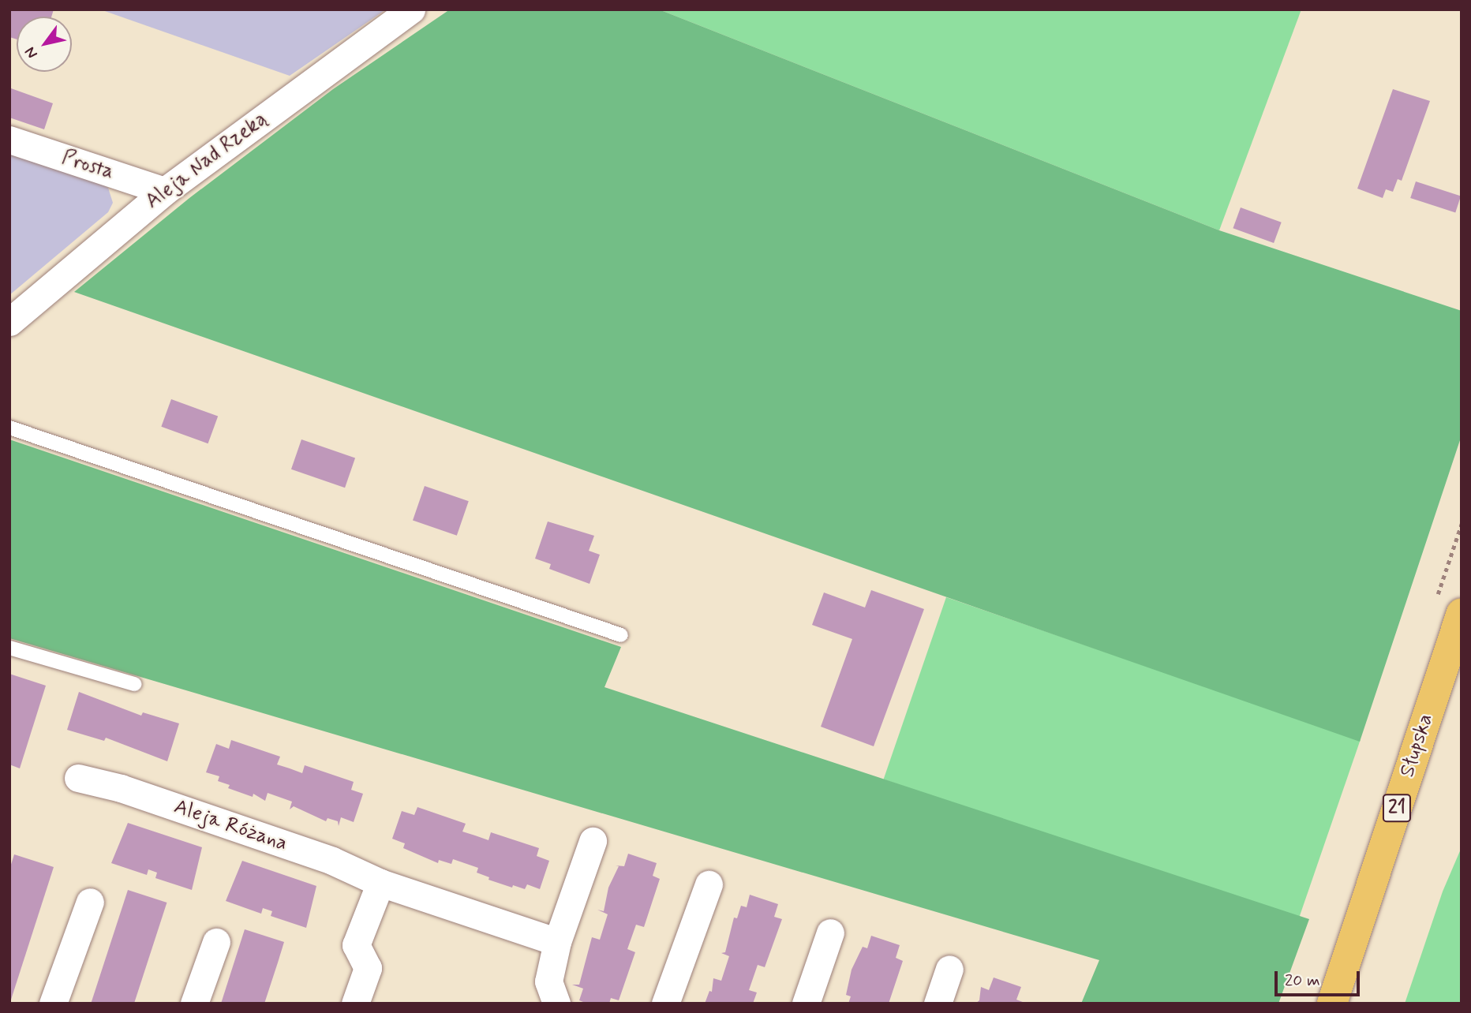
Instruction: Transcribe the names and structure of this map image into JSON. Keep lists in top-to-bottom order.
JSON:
{
  "streets": {
    "main road": ["Słupska", "21"],
    "street": ["Aleja Nad Rzeką", "Prosta", "Aleja Różana"]
  },
  "crossings": [
    ["Aleja Nad Rzeką", "Prosta"]
  ],
  "scale_bar": "20 m",
  "north": "bottom left"
}
